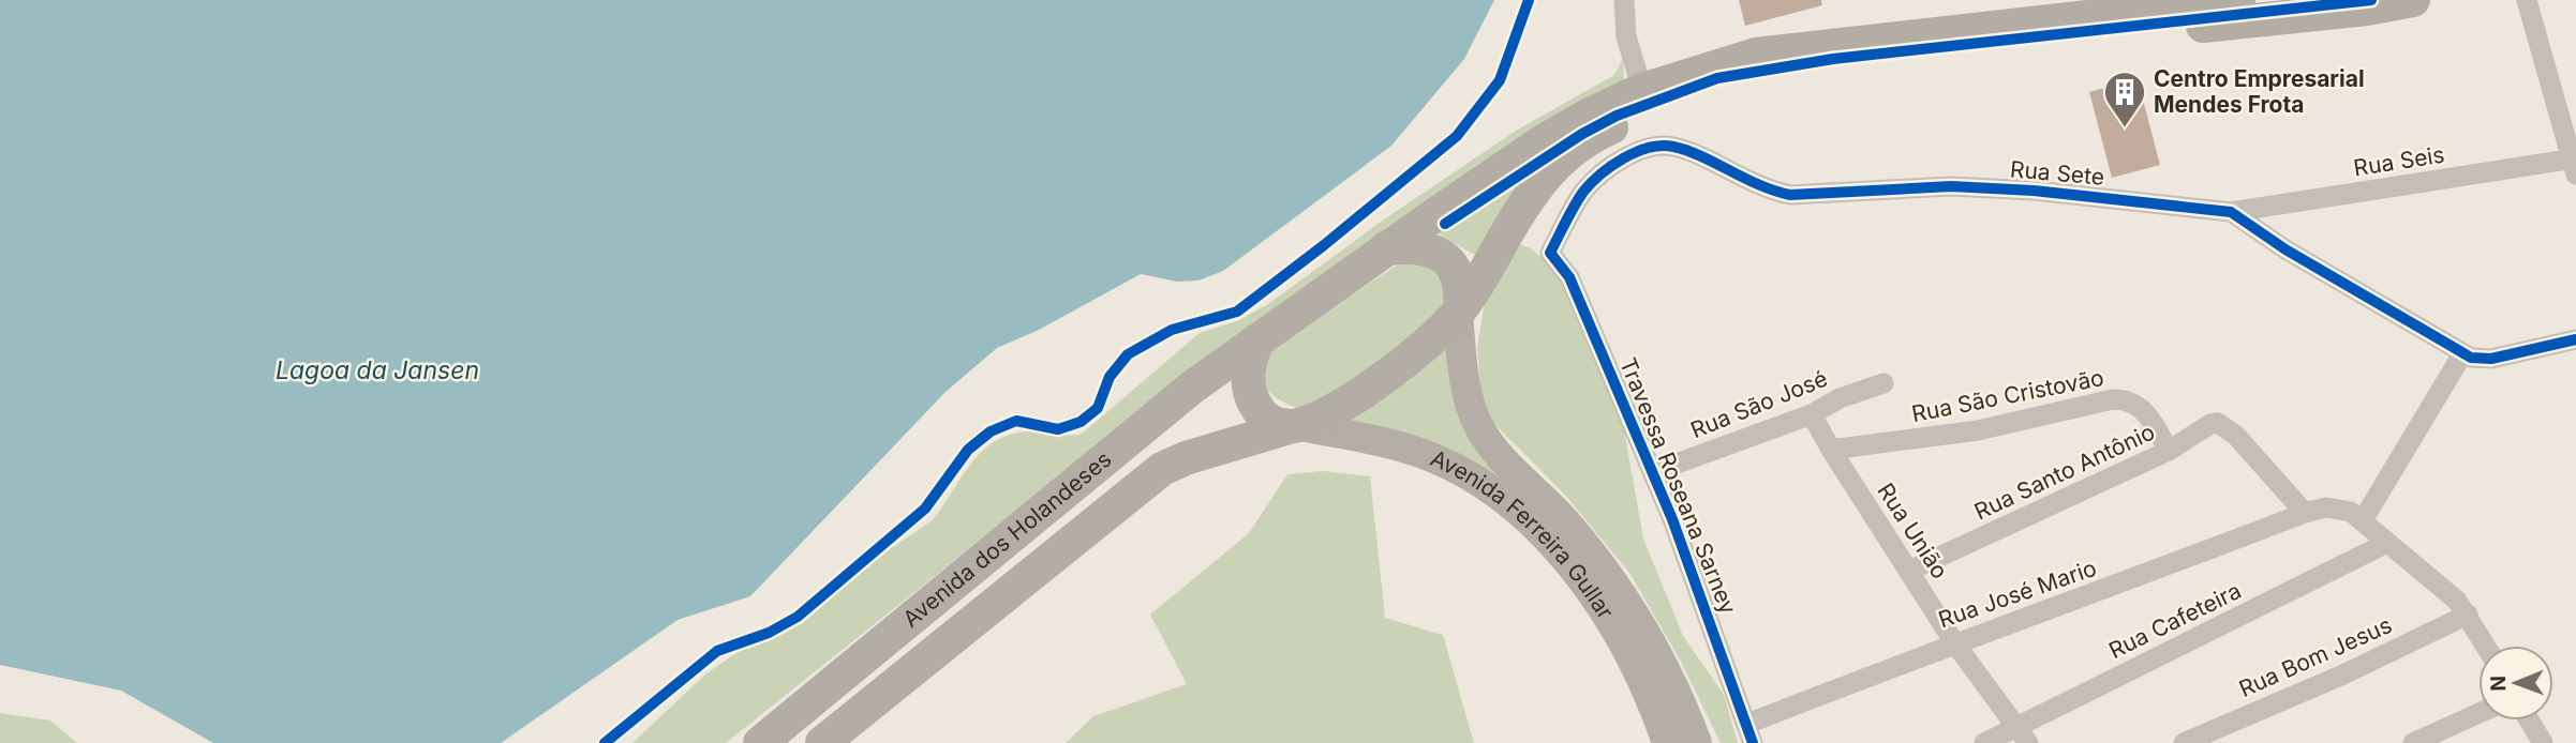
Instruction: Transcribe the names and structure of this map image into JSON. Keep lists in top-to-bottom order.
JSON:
{
  "streets": {
    "main road": ["Avenida dos Holandeses", "Avenida Ferreira Gullar"],
    "street": [
      "Rua Seis",
      "Rua Sete",
      "Rua São Cristovão",
      "Rua São José",
      "Rua Santo Antônio",
      "Travessa Roseana Sarney",
      "Rua União",
      "Rua José Mario",
      "Rua Cafeteira",
      "Rua Bom Jesus"
    ]
  },
  "crossings": [
    ["Rua Seis", "Rua Sete"],
    ["Rua Sete", "Travessa Roseana Sarney"],
    ["Rua São Cristovão", "Rua Santo Antônio"],
    ["Rua São Cristovão", "Rua União"],
    ["Rua São José", "Travessa Roseana Sarney"],
    ["Rua São José", "Rua União"],
    ["Rua Santo Antônio", "Rua União"],
    ["Rua Santo Antônio", "Rua José Mario"],
    ["Travessa Roseana Sarney", "Rua José Mario"],
    ["Rua União", "Rua José Mario"],
    ["Rua União", "Rua Cafeteira"],
    ["Avenida dos Holandeses", "Avenida Ferreira Gullar"]
  ],
  "water": ["Lagoa da Jansen"],
  "places": {
    "building": ["Centro Empresarial Mendes Frota"]
  },
  "north": "left"
}
